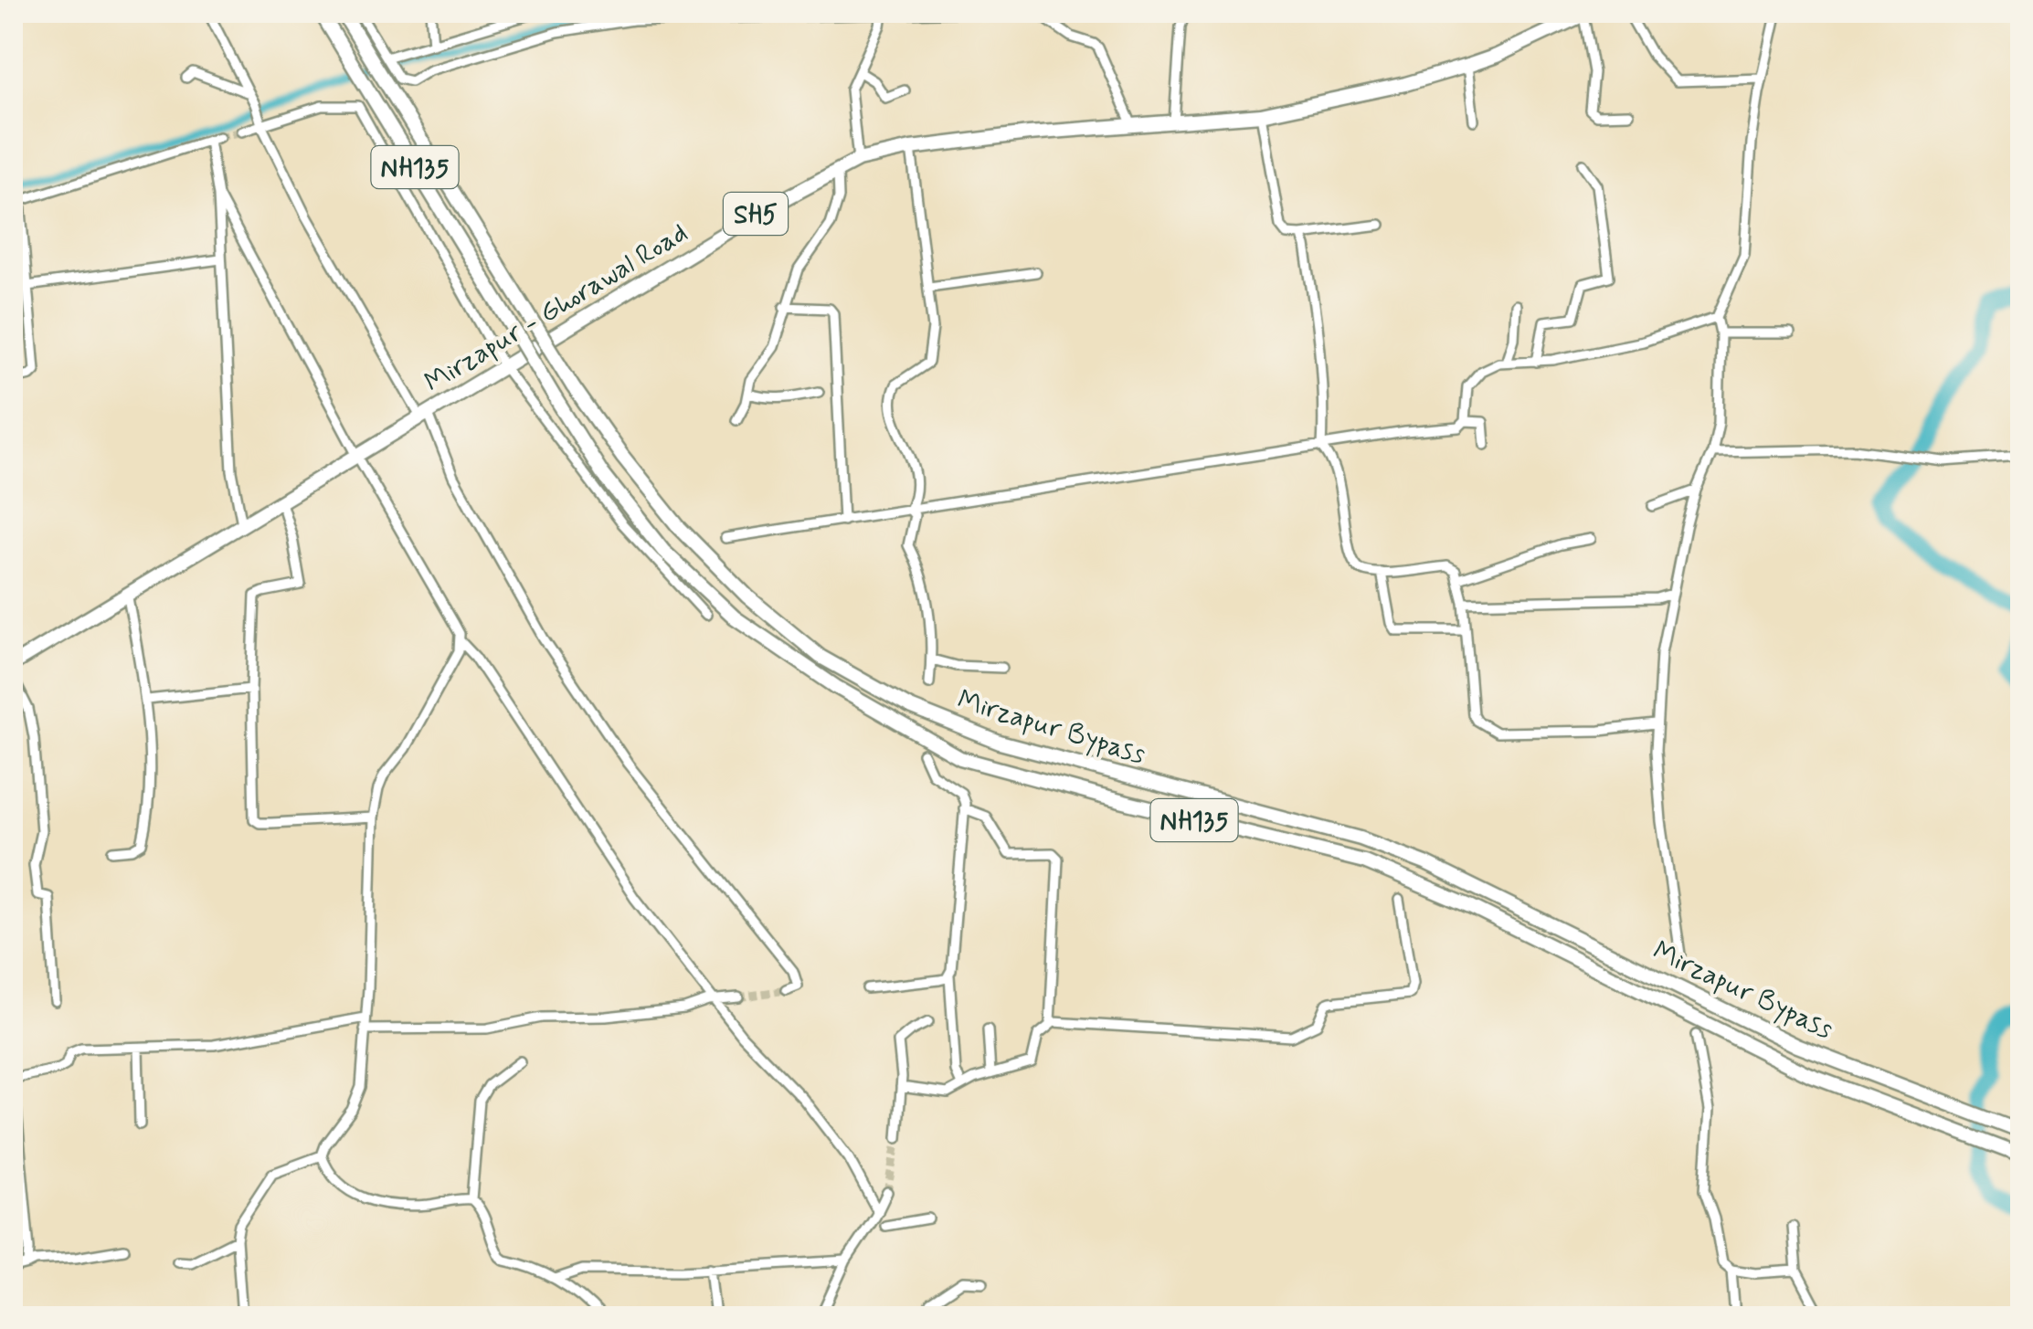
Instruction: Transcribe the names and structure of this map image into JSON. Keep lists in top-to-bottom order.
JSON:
{
  "streets": {
    "main road": [
      "NH135",
      "SH5",
      "Mirzapur - Ghorawal Road",
      "Mirzapur Bypass"
    ]
  }
}
